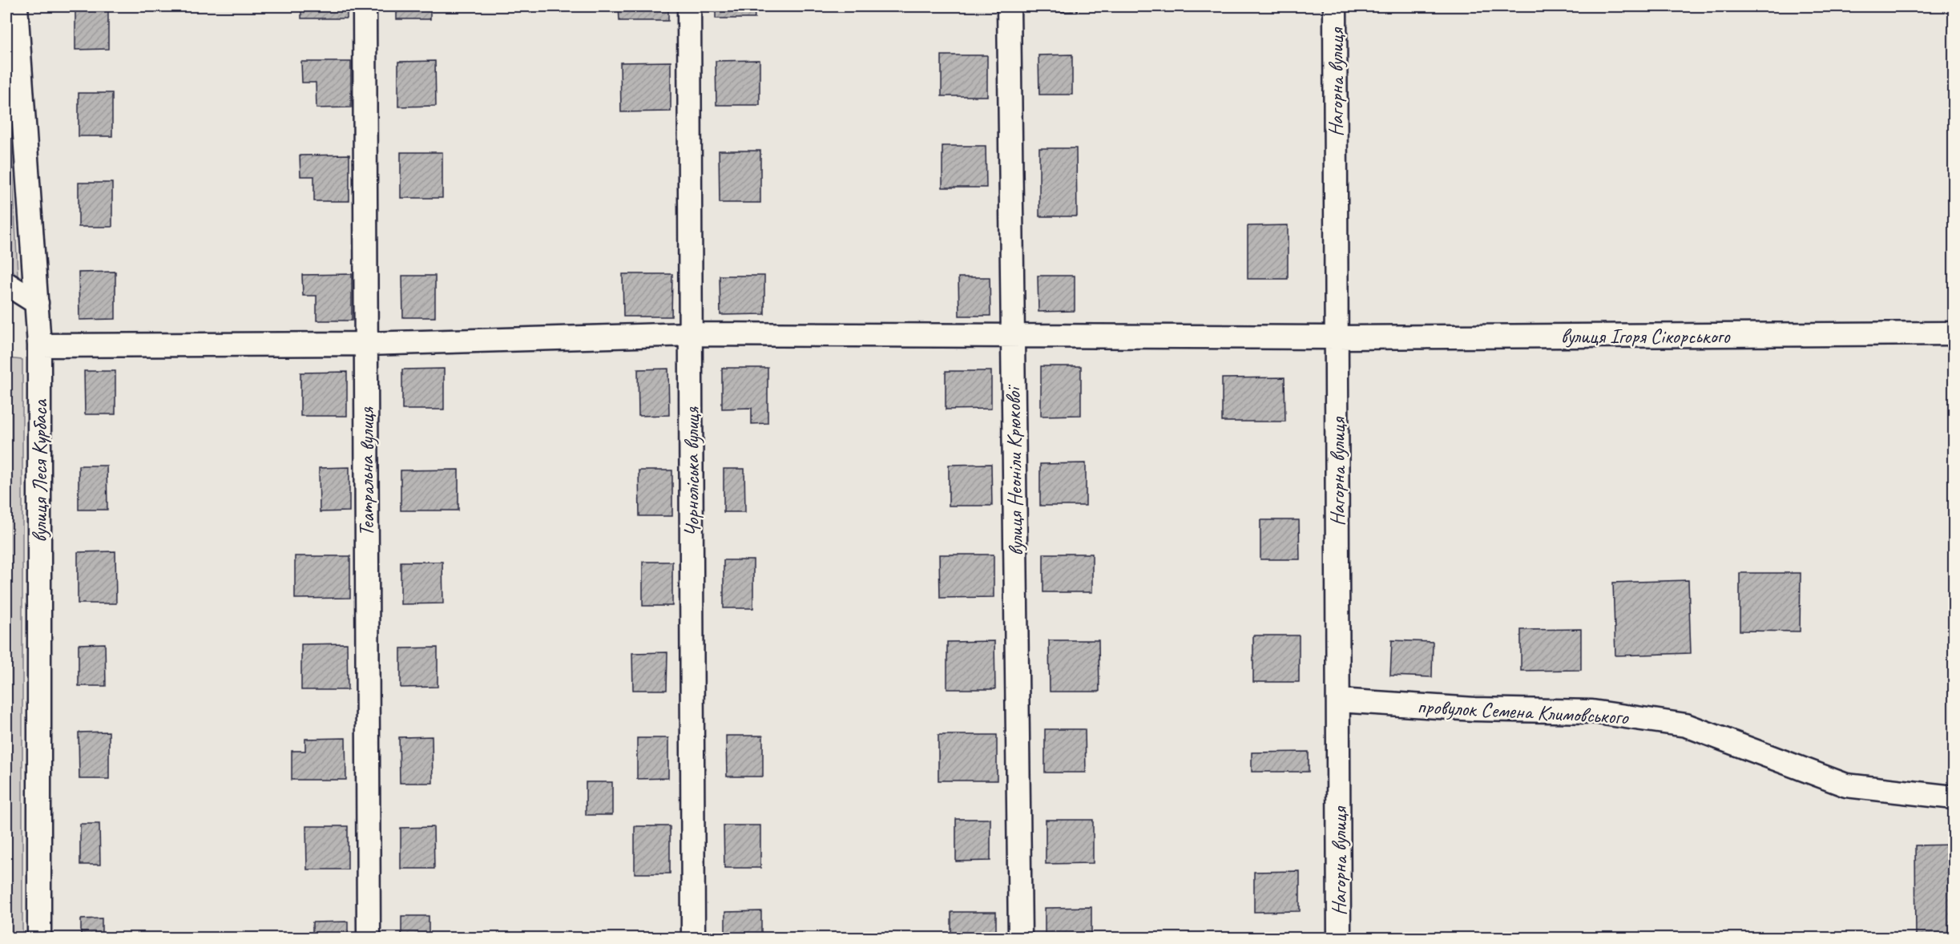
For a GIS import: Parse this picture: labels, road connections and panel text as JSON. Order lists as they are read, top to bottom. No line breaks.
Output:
{"streets":{"street":["Нагорна вулиця","вулиця Ігоря Сікорського","вулиця Леся Курбаса","Театральна вулиця","Чорноліська вулиця","вулиця Неоніли Крюкової","провулок Семена Климовського"]},"crossings":[["Нагорна вулиця","вулиця Ігоря Сікорського"],["Нагорна вулиця","провулок Семена Климовського"],["вулиця Ігоря Сікорського","вулиця Леся Курбаса"],["вулиця Ігоря Сікорського","Театральна вулиця"],["вулиця Ігоря Сікорського","Чорноліська вулиця"],["вулиця Ігоря Сікорського","вулиця Неоніли Крюкової"]]}
